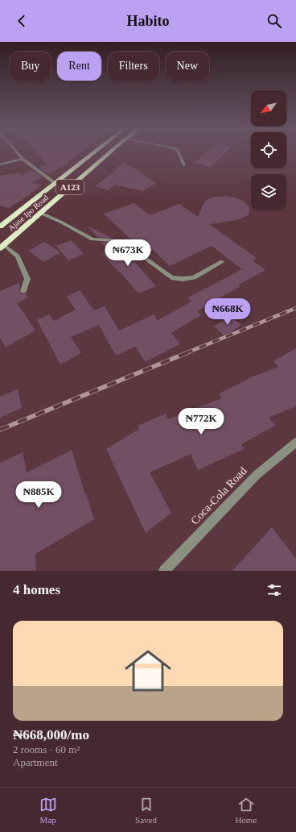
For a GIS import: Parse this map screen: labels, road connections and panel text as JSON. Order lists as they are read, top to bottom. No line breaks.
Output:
{"streets":{"highway":["A123","Ajase Ipo Road"],"street":["Coca-Cola Road"]},"north":"bottom left","page":{"header":"Habito","chip":["Buy","Rent","Filters","New"],"price":["₦673K","₦668K","₦772K","₦885K"],"heading":"4 homes","list":[{"name":"₦668,000/mo","note":"2 rooms · 60 m² · Apartment"}],"tabs":["Map","Saved","Home"]}}
